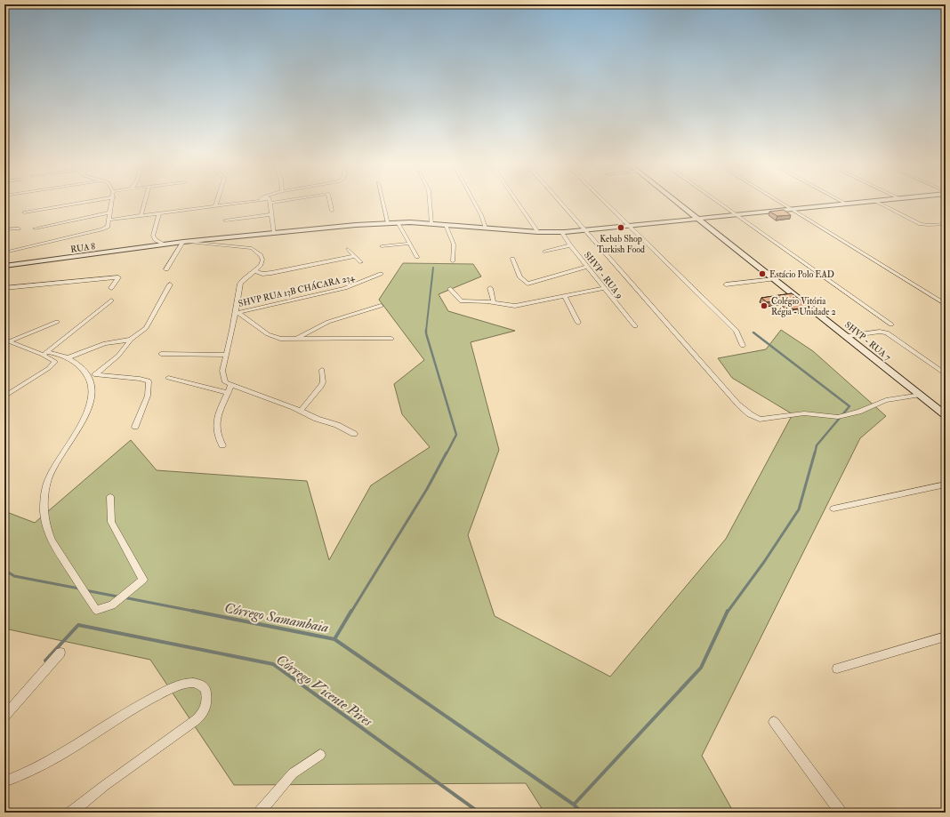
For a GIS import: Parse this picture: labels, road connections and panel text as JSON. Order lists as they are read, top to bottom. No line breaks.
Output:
{"streets":{"street":["RUA 8","SHVP - RUA 9","SHVP RUA 13B CHÁCARA 234","SHVP - RUA 7"]},"crossings":[["RUA 8","SHVP - RUA 9"],["RUA 8","SHVP - RUA 7"]],"water":["Córrego Samambaia","Córrego Vicente Pires"],"places":["Kebab Shop Turkish Food","Estácio Polo EAD","Colégio Vitória Régia - Unidade 2"]}
